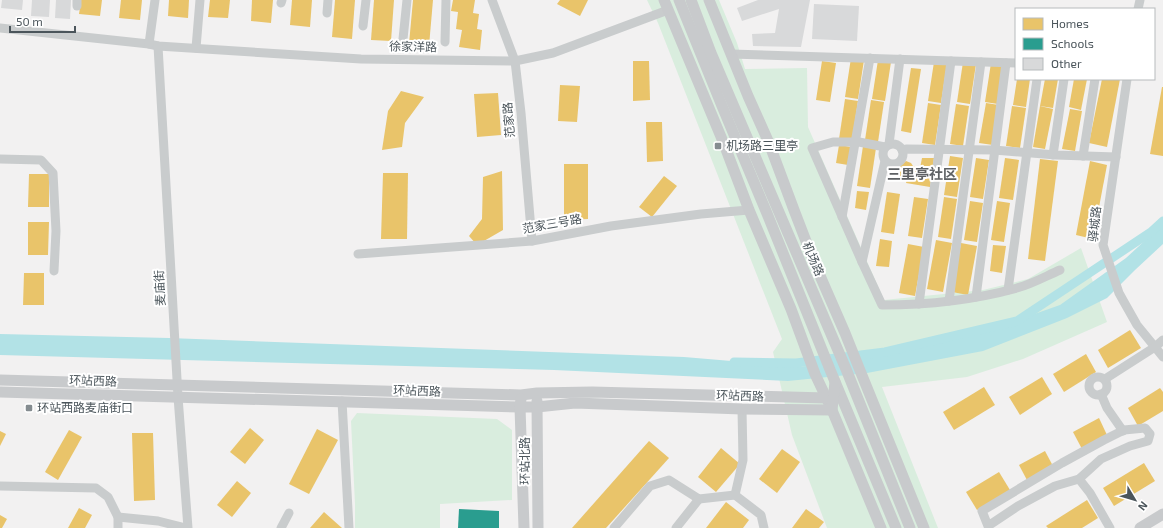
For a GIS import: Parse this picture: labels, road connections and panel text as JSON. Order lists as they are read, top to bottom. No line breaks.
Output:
{"streets":{"main road":["机场路","环站西路","环站北路"],"street":["徐家洋路","范家路","范家三号路","驿城路","麦庙街"]},"crossings":[["徐家洋路","范家路"],["徐家洋路","麦庙街"],["范家路","范家三号路"],["麦庙街","环站西路"],["环站西路","环站北路"]],"districts":["三里亭社区"],"places":{"transit":["机场路三里亭","环站西路麦庙街口"]},"legend":["Homes","Schools","Other"],"scale_bar":"50 m","north":"bottom right"}
